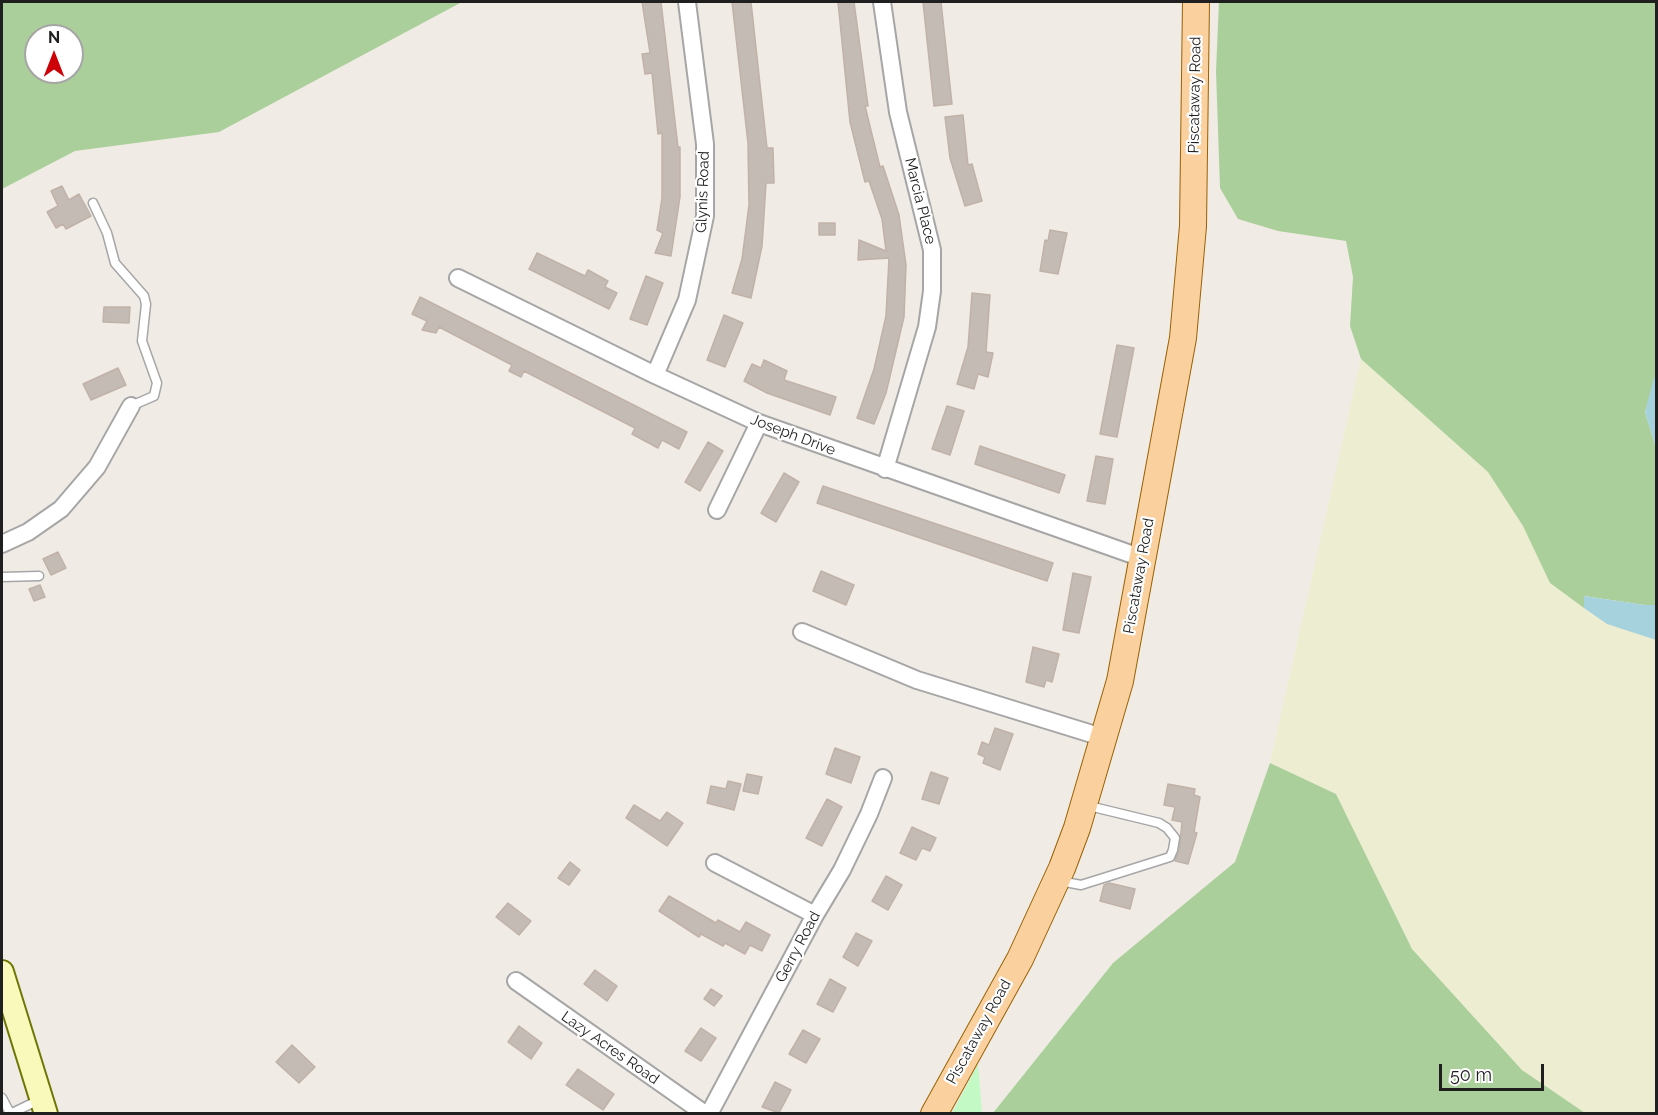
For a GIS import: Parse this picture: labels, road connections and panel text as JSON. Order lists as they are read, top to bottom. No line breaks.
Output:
{"streets":{"main road":["Piscataway Road"],"street":["Glynis Road","Marcia Place","Joseph Drive","Gerry Road","Lazy Acres Road"]},"crossings":[["Piscataway Road","Joseph Drive"],["Glynis Road","Joseph Drive"],["Marcia Place","Joseph Drive"],["Gerry Road","Lazy Acres Road"]],"scale_bar":"50 m","north":"top"}
